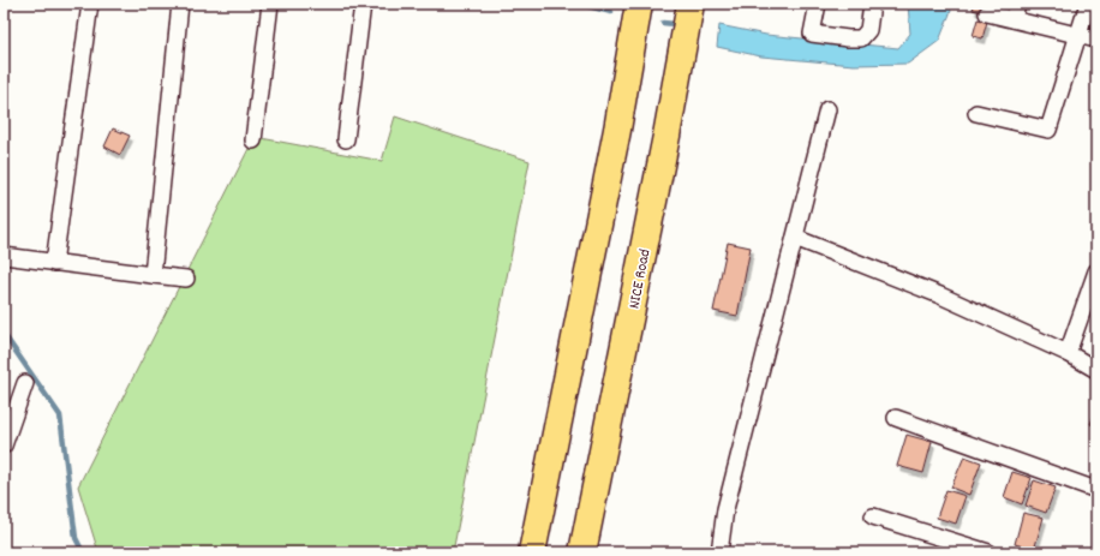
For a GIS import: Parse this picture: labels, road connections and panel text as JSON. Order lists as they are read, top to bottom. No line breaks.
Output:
{"streets":{"highway":["NICE Road"]}}
